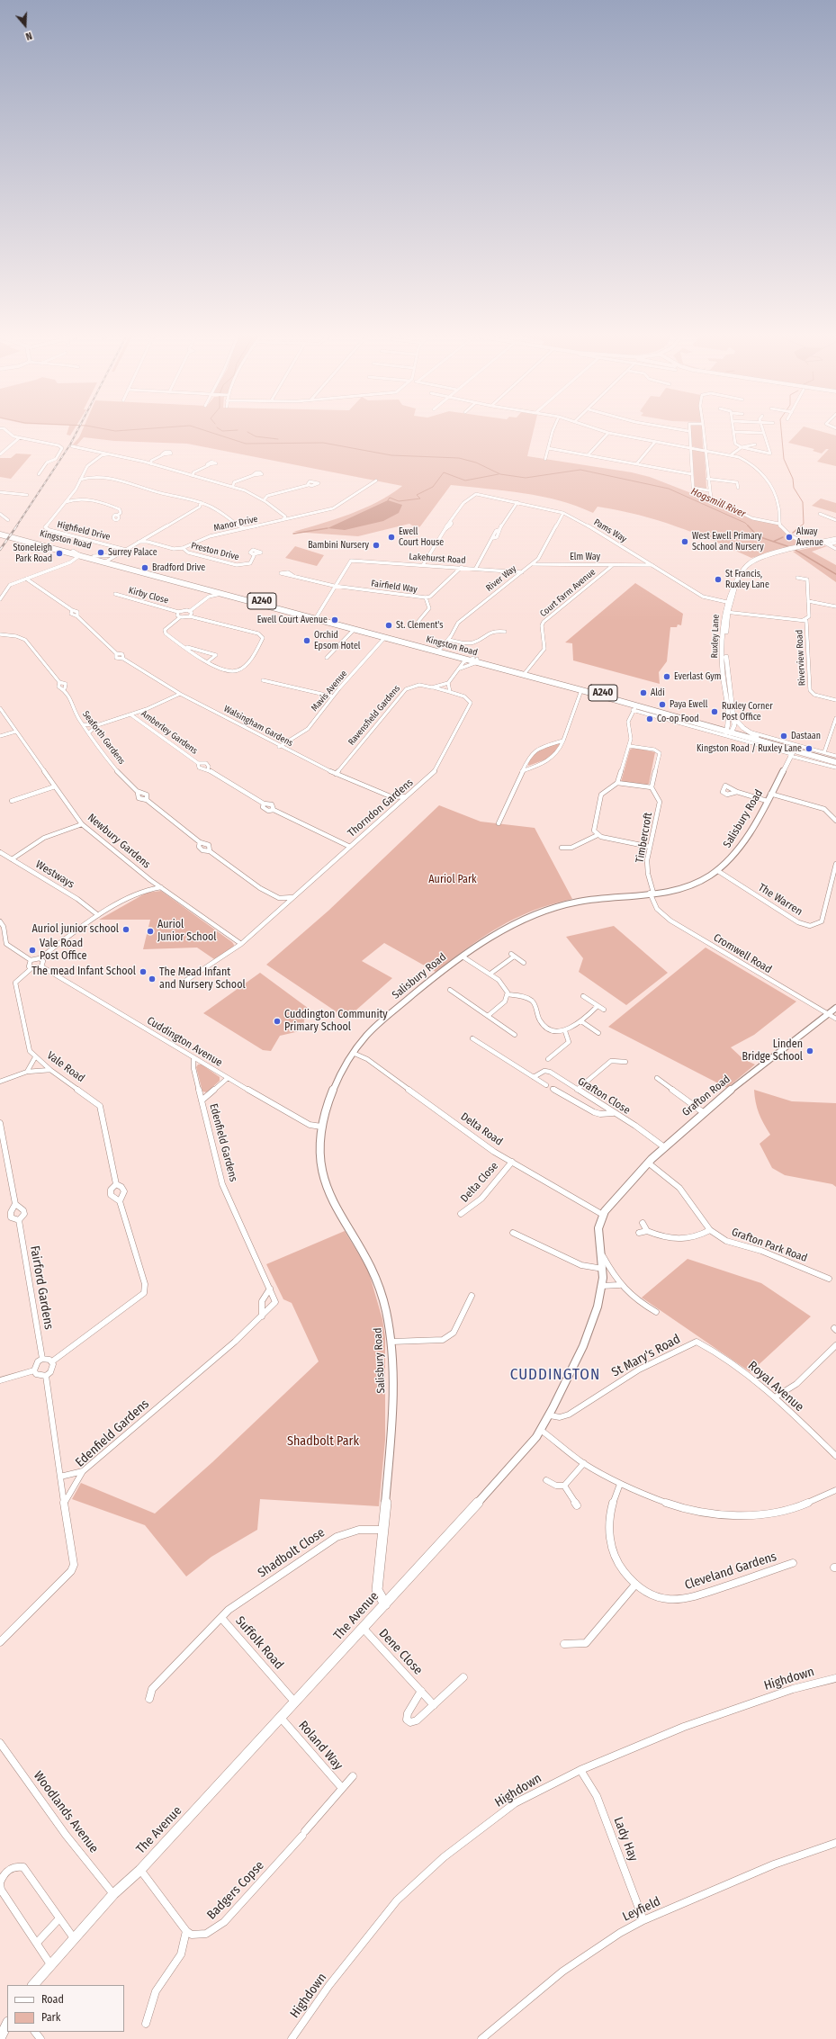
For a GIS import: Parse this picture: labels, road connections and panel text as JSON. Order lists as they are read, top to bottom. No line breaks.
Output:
{"streets":{"highway":["Kingston Road","A240"],"main road":["Ruxley Lane","Salisbury Road","Grafton Road","The Avenue"],"street":["Manor Drive","Highfield Drive","Pams Way","Preston Drive","Elm Way","Lakehurst Road","River Way","Fairfield Way","Court Farm Avenue","Kirby Close","Riverview Road","Mavis Avenue","Ravensfield Gardens","Walsingham Gardens","Amberley Gardens","Seaforth Gardens","Thorndon Gardens","Timbercroft","Newbury Gardens","Westways","The Warren","Cromwell Road","Cuddington Avenue","Vale Road","Grafton Close","Delta Road","Edenfield Gardens","Delta Close","Grafton Park Road","Fairford Gardens","St Mary's Road","Royal Avenue","Shadbolt Close","Cleveland Gardens","Suffolk Road","Dene Close","Highdown","Roland Way","Woodlands Avenue","Lady Hay","Badgers Copse","Leyfield"]},"crossings":[["Manor Drive","Preston Drive"],["Pams Way","Elm Way"],["Pams Way","Lakehurst Road"],["Pams Way","River Way"],["Pams Way","Ruxley Lane"],["Kingston Road","River Way"],["Kingston Road","Court Farm Avenue"],["Kingston Road","Ruxley Lane"],["Kingston Road","Mavis Avenue"],["Kingston Road","Salisbury Road"],["Elm Way","River Way"],["Elm Way","Court Farm Avenue"],["Lakehurst Road","River Way"],["Lakehurst Road","Fairfield Way"],["Ruxley Lane","Riverview Road"],["Mavis Avenue","Walsingham Gardens"],["Ravensfield Gardens","Walsingham Gardens"],["Ravensfield Gardens","Thorndon Gardens"],["Walsingham Gardens","Thorndon Gardens"],["Amberley Gardens","Thorndon Gardens"],["Thorndon Gardens","Newbury Gardens"],["Salisbury Road","Timbercroft"],["Salisbury Road","The Warren"],["Salisbury Road","Cromwell Road"],["Salisbury Road","Cuddington Avenue"],["Salisbury Road","Delta Road"],["Salisbury Road","Shadbolt Close"],["Salisbury Road","The Avenue"],["Timbercroft","Cromwell Road"],["Cromwell Road","Grafton Road"],["Cuddington Avenue","Edenfield Gardens"],["Vale Road","Fairford Gardens"],["Grafton Close","Grafton Road"],["Grafton Road","Delta Road"],["Grafton Road","Grafton Park Road"],["Grafton Road","The Avenue"],["Delta Road","Delta Close"],["Delta Road","The Avenue"],["St Mary's Road","Royal Avenue"],["St Mary's Road","The Avenue"],["Shadbolt Close","Suffolk Road"],["The Avenue","Suffolk Road"],["The Avenue","Dene Close"],["The Avenue","Roland Way"],["The Avenue","Woodlands Avenue"],["Highdown","Lady Hay"],["Roland Way","Badgers Copse"],["Lady Hay","Leyfield"]],"districts":["CUDDINGTON"],"water":["Hogsmill River"],"parks":["Auriol Park","Shadbolt Park"],"places":["Ewell Court House","Alway Avenue","West Ewell Primary School and Nursery","Bambini Nursery","Surrey Palace","Stoneleigh Park Road","Bradford Drive","St Francis, Ruxley Lane","Ewell Court Avenue","St. Clement's","Orchid Epsom Hotel","Everlast Gym","Aldi","Paya Ewell","Ruxley Corner Post Office","Co-op Food","Dastaan","Kingston Road / Ruxley Lane","Auriol junior school","Auriol Junior School","Vale Road Post Office","The mead Infant School","The Mead Infant and Nursery School","Cuddington Community Primary School","Linden Bridge School"],"legend":["Road","Park"],"north":"bottom"}
